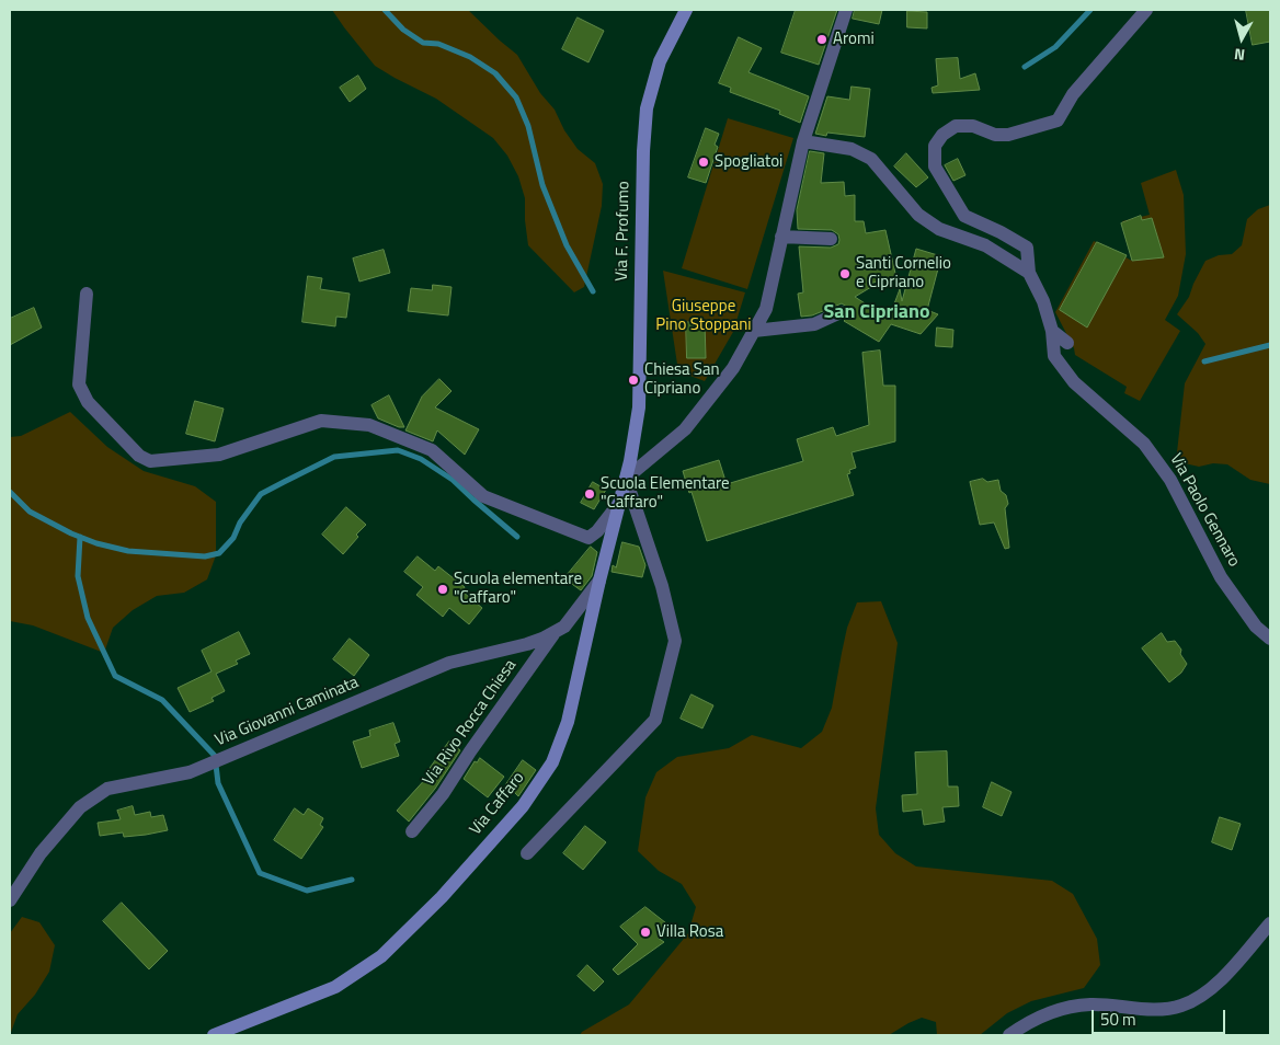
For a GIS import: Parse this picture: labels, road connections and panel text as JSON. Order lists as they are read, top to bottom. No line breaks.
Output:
{"streets":{"street":["Via F. Profumo","Via Paolo Gennaro","Via Giovanni Caminata","Via Rivo Rocca Chiesa","Via Caffaro"]},"crossings":[["Via F. Profumo","Via Caffaro"],["Via Giovanni Caminata","Via Rivo Rocca Chiesa"],["Via Giovanni Caminata","Via Caffaro"]],"districts":["San Cipriano"],"parks":["Giuseppe Pino Stoppani"],"places":["Aromi","Spogliatoi","Santi Cornelio e Cipriano","Chiesa San Cipriano","Scuola Elementare \"Caffaro\"","Scuola elementare \"Caffaro\"","Villa Rosa"],"scale_bar":"50 m","north":"bottom"}
